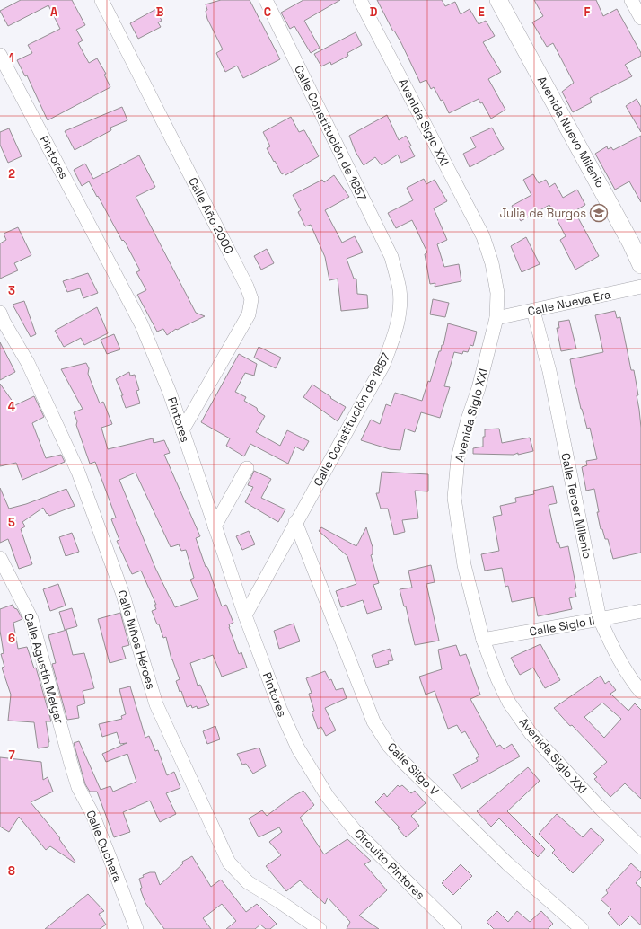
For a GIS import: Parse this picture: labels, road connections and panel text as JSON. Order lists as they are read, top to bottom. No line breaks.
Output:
{"streets":{"street":["Avenida Siglo XXI","Avenida Nuevo Milenio","Calle Constitución de 1857","Pintores","Calle Año 2000","Calle Nueva Era","Calle Tercer Milenio","Calle Siglo II","Calle Niños Héroes","Calle Agustín Melgar","Calle Silgo V","Calle Cuchara","Circuito Pintores"]},"crossings":[["Avenida Siglo XXI","Calle Nueva Era"],["Avenida Siglo XXI","Calle Siglo II"],["Calle Constitución de 1857","Pintores"],["Calle Constitución de 1857","Calle Silgo V"],["Pintores","Calle Año 2000"],["Pintores","Circuito Pintores"],["Calle Nueva Era","Calle Tercer Milenio"],["Calle Tercer Milenio","Calle Siglo II"],["Calle Agustín Melgar","Calle Cuchara"]],"places":{"school or university":["Julia de Burgos"]},"grid":{"columns":["A","B","C","D","E","F"],"rows":["1","2","3","4","5","6","7","8"]}}
